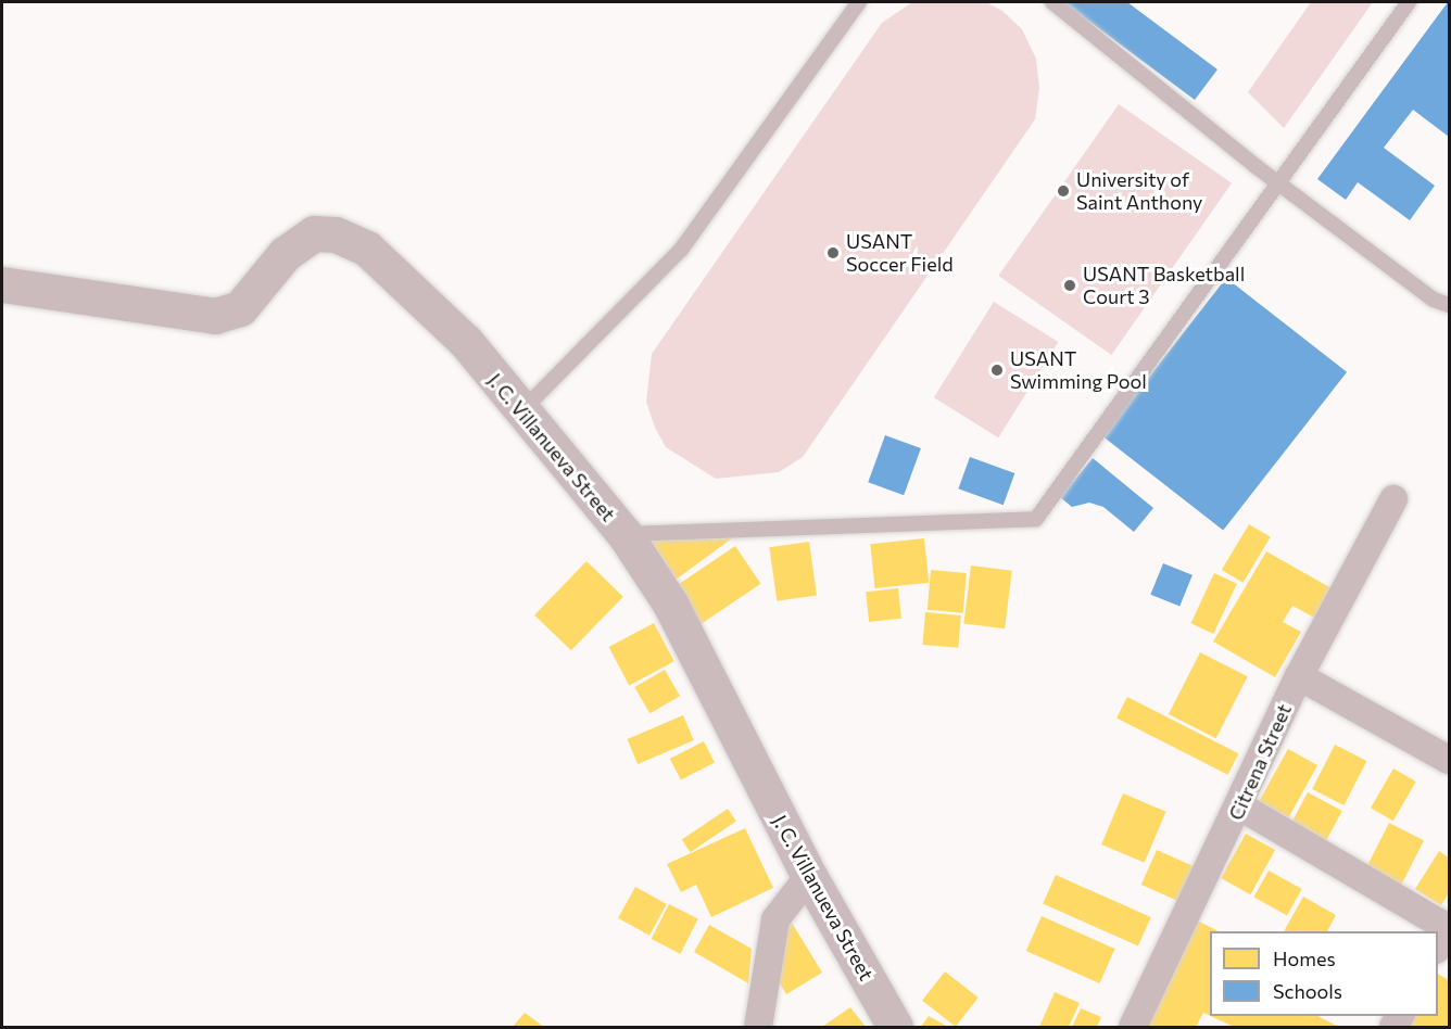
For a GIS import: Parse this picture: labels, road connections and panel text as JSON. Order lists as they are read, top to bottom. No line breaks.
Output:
{"streets":{"street":["J. C. Villanueva Street","Citrena Street"]},"places":["University of Saint Anthony","USANT Soccer Field","USANT Basketball Court 3","USANT Swimming Pool"],"legend":["Homes","Schools"]}
